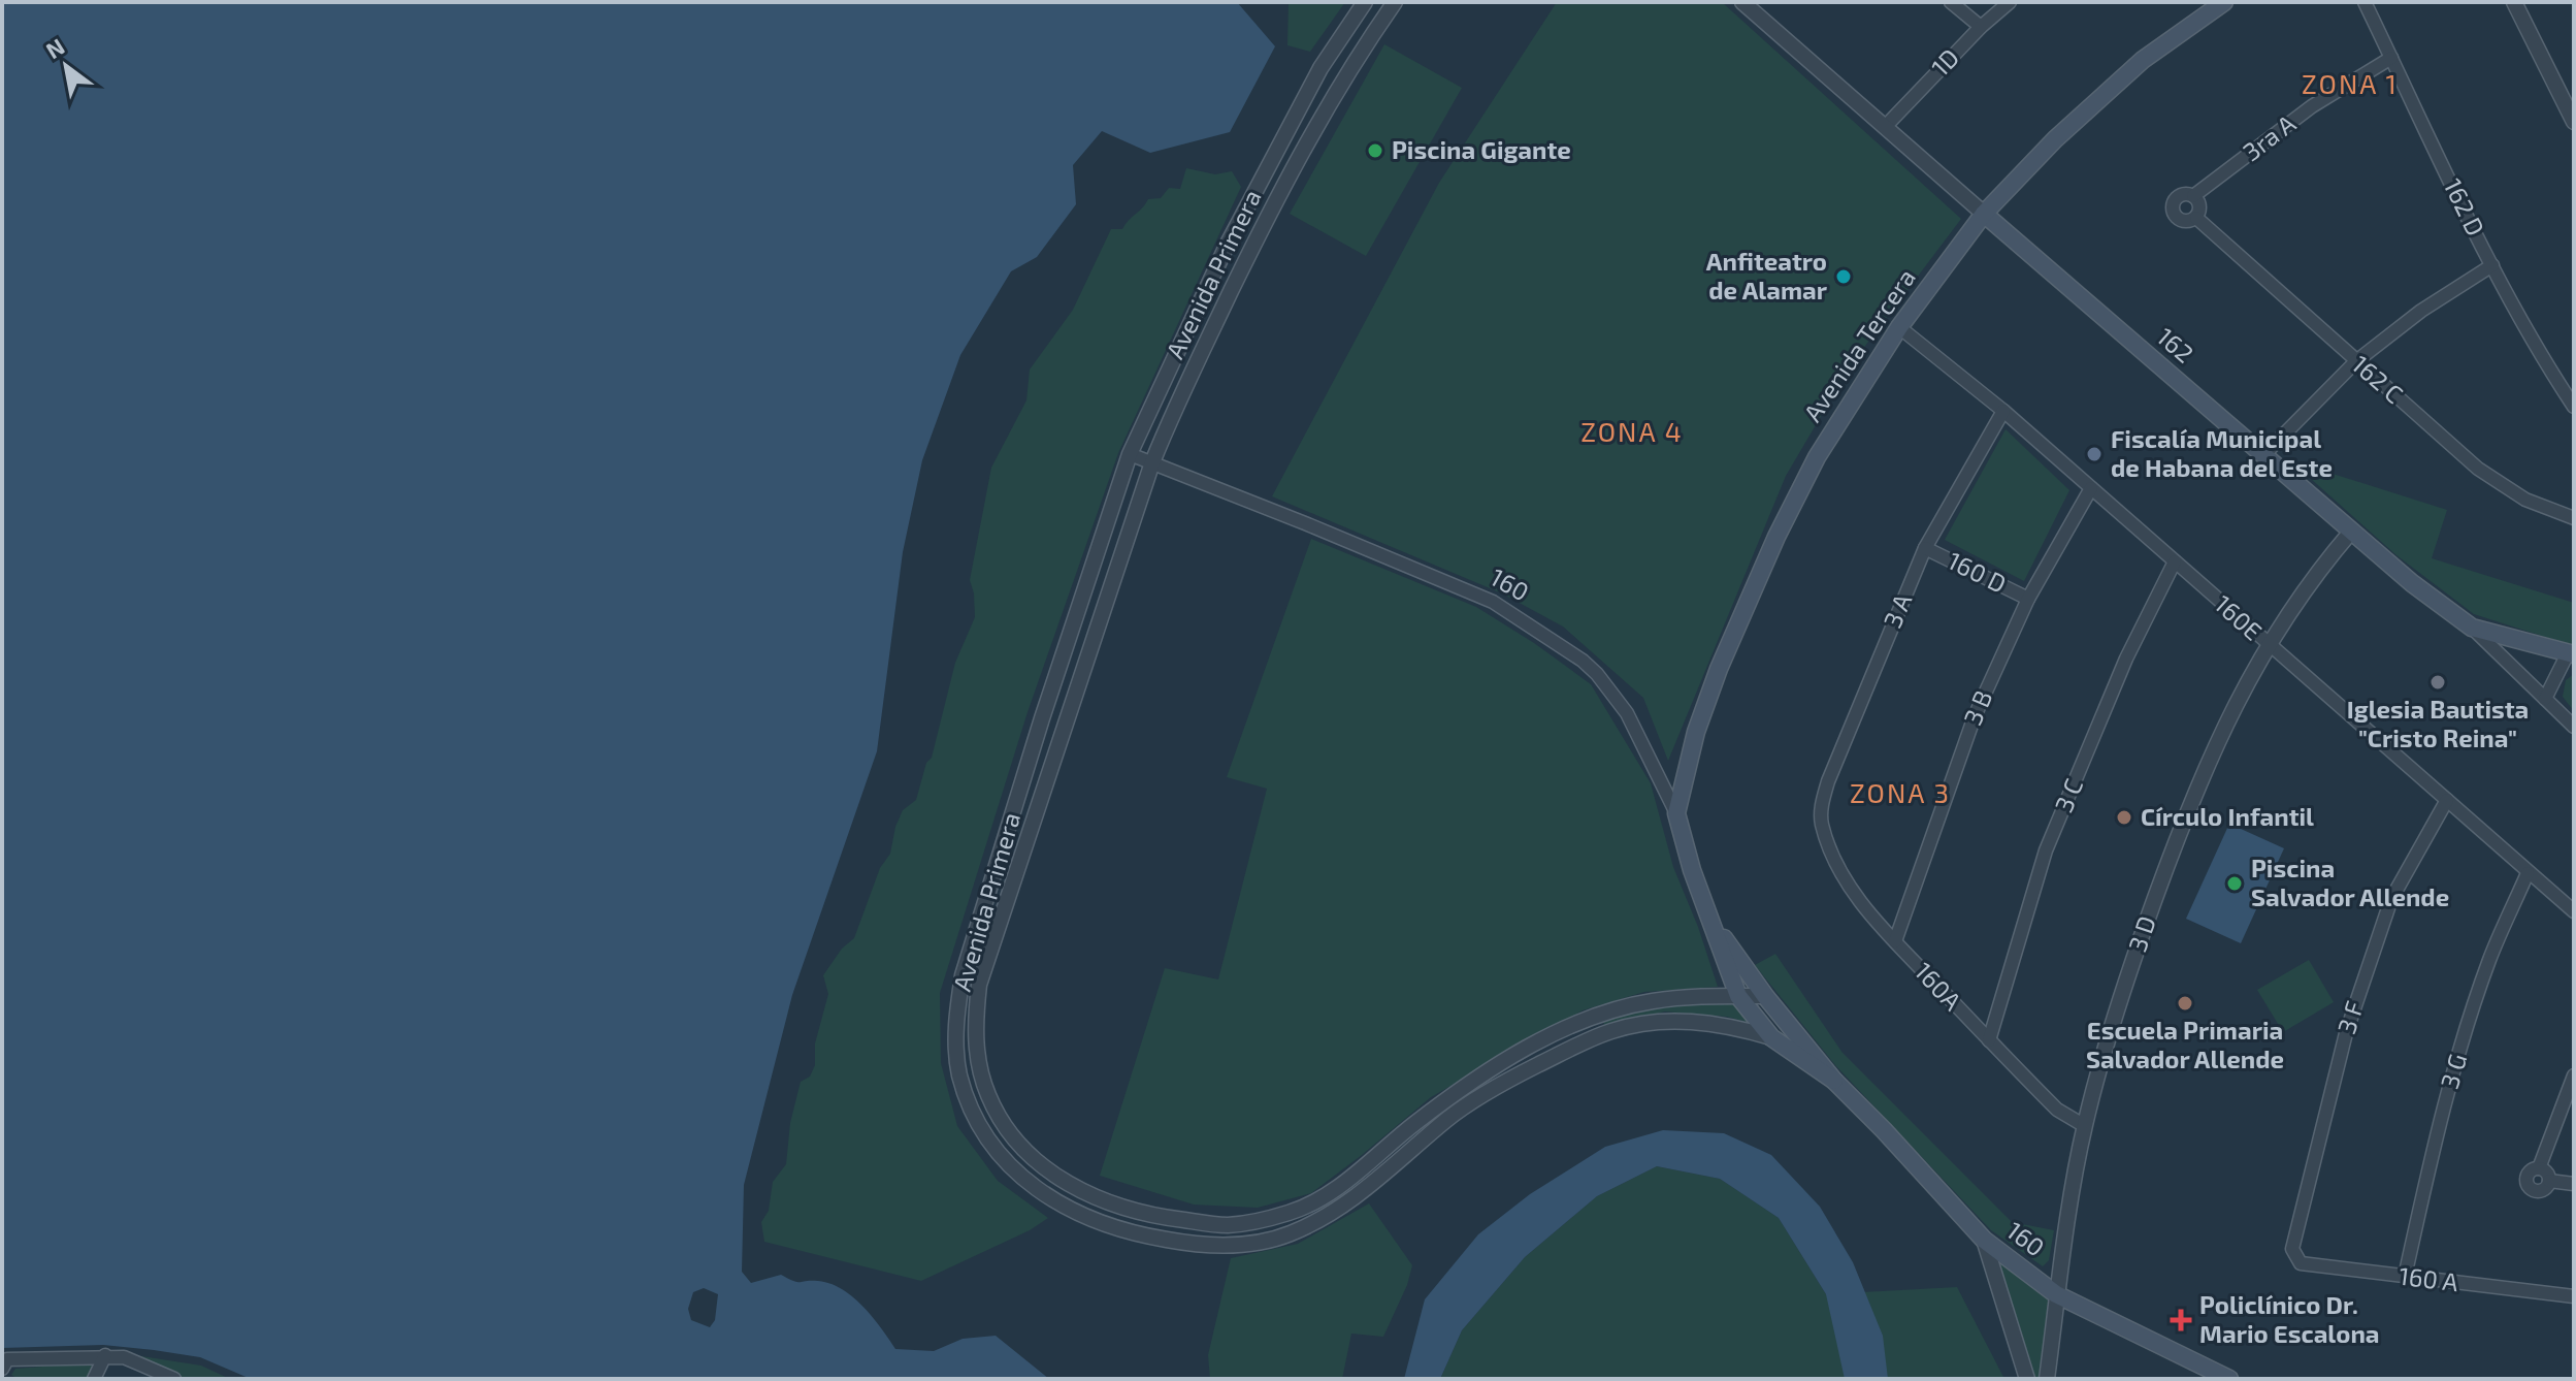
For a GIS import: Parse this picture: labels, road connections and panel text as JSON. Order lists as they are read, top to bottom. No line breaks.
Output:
{"streets":{"main road":["Avenida Tercera","162","160"],"street":["1D","3ra A","162 D","Avenida Primera","162 C","160 D","3 A","160E","3 B","3 C","3 D","160A","3 F","3 G","160 A"]},"crossings":[["1D","162"],["3ra A","162 D"],["3ra A","162 C"],["Avenida Primera","160"],["Avenida Tercera","162"],["Avenida Tercera","160"],["Avenida Tercera","160E"],["162","3 D"],["160 D","3 A"],["160 D","3 B"],["160","3 D"],["3 A","160E"],["3 A","160A"],["160E","3 B"],["160E","3 C"],["160E","3 D"],["160E","3 F"],["160E","3 G"],["3 B","160A"],["3 C","160A"],["3 D","160A"],["3 F","160 A"],["3 G","160 A"]],"districts":["ZONA 1","ZONA 4","ZONA 3"],"places":{"other":["Piscina Gigante","Anfiteatro de Alamar","Fiscalía Municipal de Habana del Este","Iglesia Bautista \"Cristo Reina\"","Círculo Infantil","Piscina Salvador Allende","Escuela Primaria Salvador Allende"],"health":["Policlínico Dr. Mario Escalona"]},"north":"top left"}
